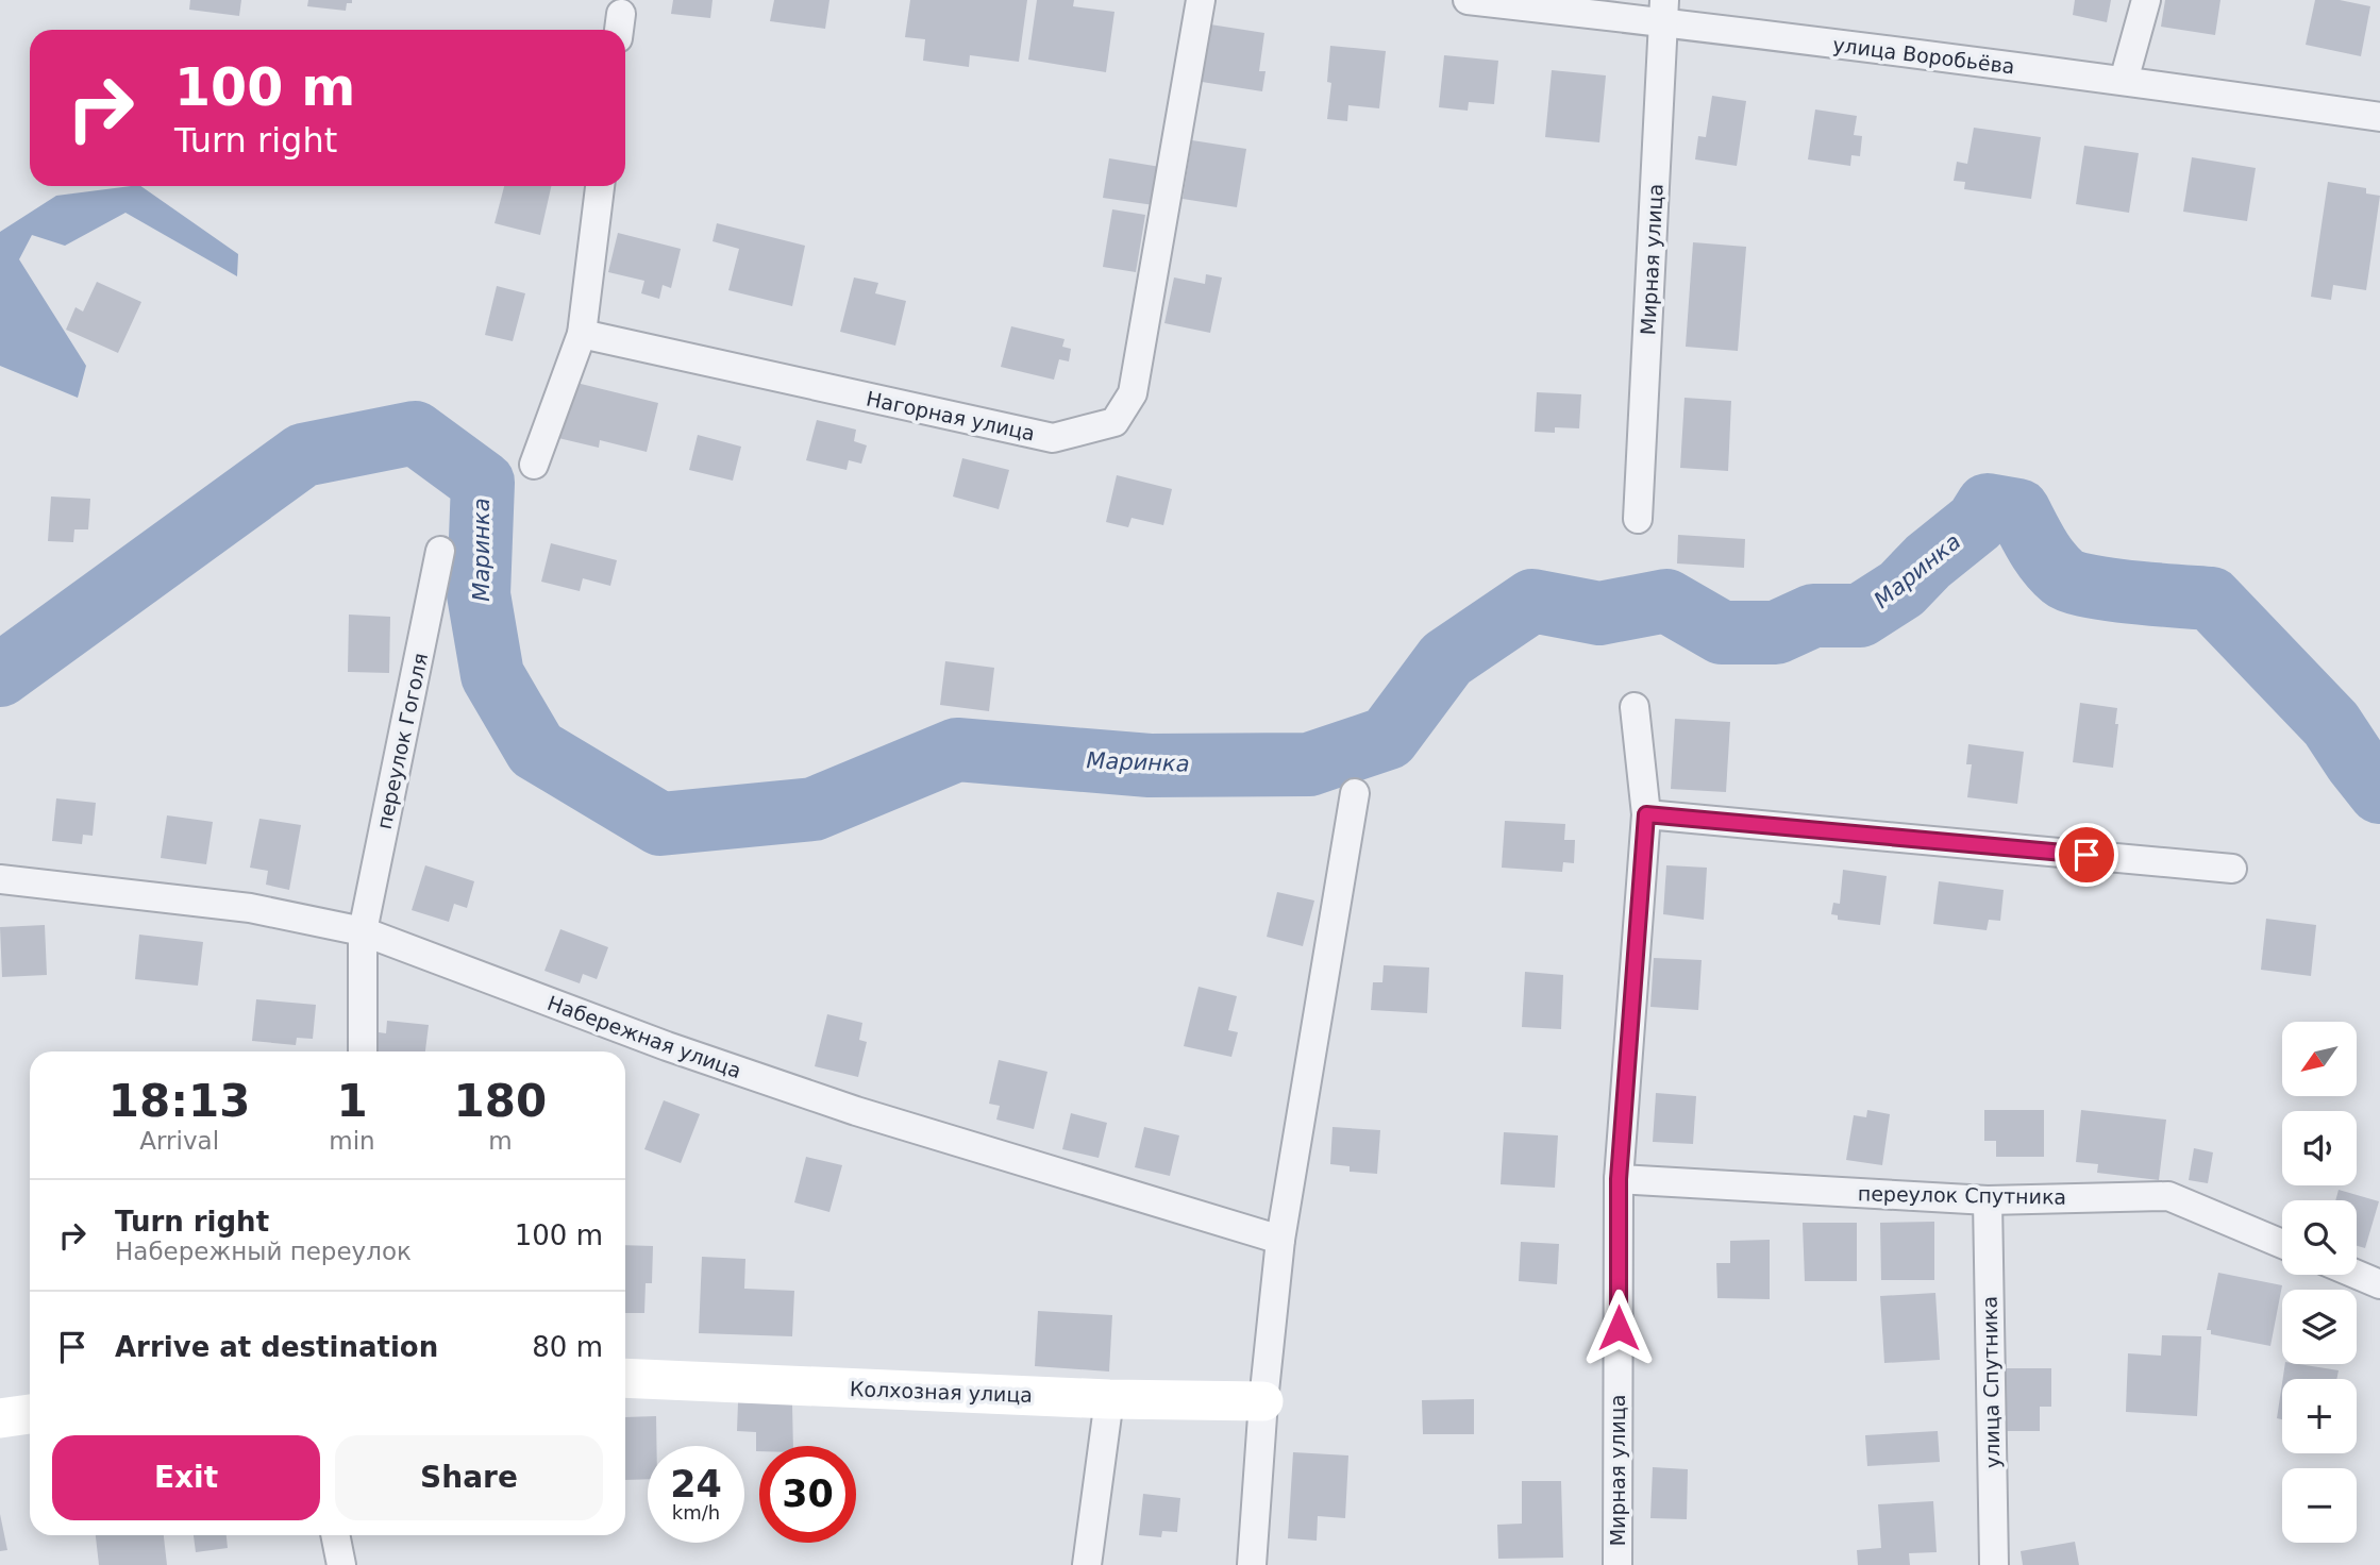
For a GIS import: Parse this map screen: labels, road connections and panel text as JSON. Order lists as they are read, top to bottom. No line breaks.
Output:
{"streets":{"street":["улица Воробьёва","Мирная улица","Нагорная улица","переулок Гоголя","Набережная улица","переулок Спутника","улица Спутника","Колхозная улица"]},"crossings":[["улица Воробьёва","Мирная улица"],["Мирная улица","переулок Спутника"],["переулок Гоголя","Набережная улица"],["переулок Спутника","улица Спутника"]],"water":["Маринка"],"north":"bottom left","page":{"turn":["100 m","Turn right"],"map_buttons":["+","−"],"eta":["18:13","Arrival","1","min","180","m"],"list":[{"name":"Turn right","note":"Набережный переулок","value":"100 m"},{"name":"Arrive at destination","value":"80 m"}],"buttons":["Exit","Share"],"speed":"24 km/h","limit":"30"}}
